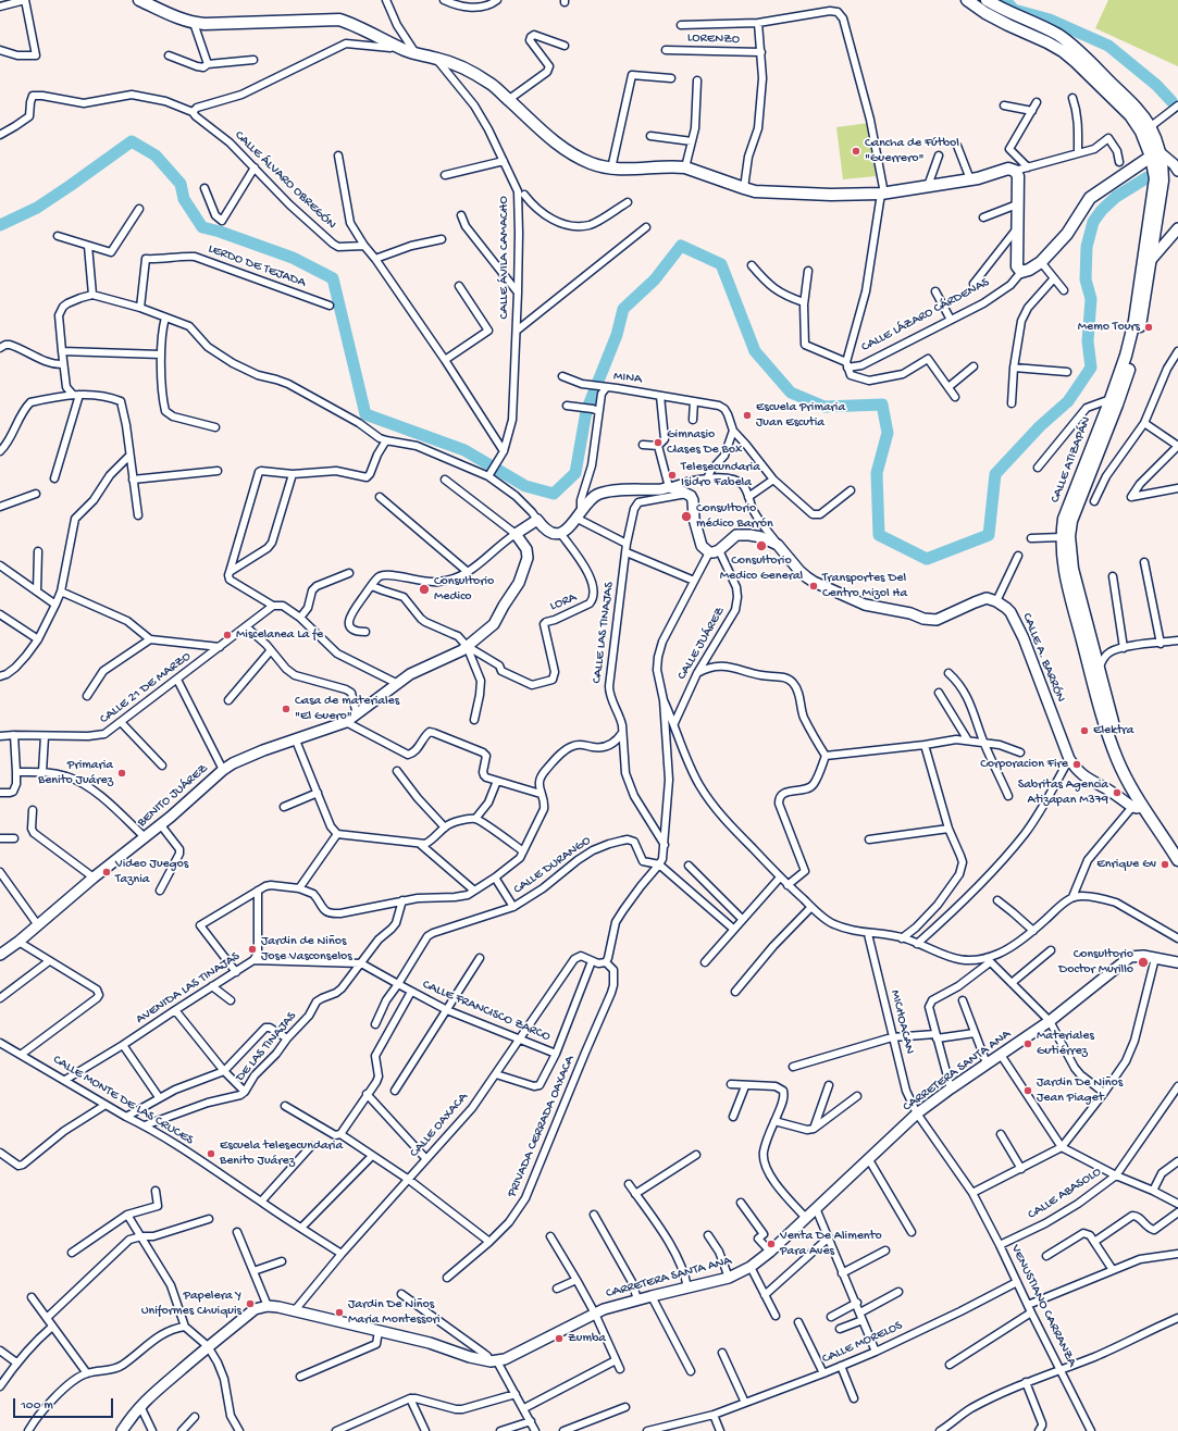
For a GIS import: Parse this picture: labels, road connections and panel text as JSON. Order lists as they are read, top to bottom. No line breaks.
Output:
{"streets":{"main road":["CALLE LÁZARO CÁRDENAS","CALLE ATIZAPÁN"],"street":["LORENZO","CALLE ÁLVARO OBREGÓN","CALLE ÁVILA CAMACHO","LERDO DE TEJADA","MINA","LORA","CALLE LAS TINAJAS","CALLE JUÁREZ","CALLE A. BARRÓN","CALLE 21 DE MARZO","BENITO JUÁREZ","CALLE DURANGO","AVENIDA LAS TINAJAS","CALLE FRANCISCO ZARCO","MICHOACAN","DE LAS TINAJAS","CARRETERA SANTA ANA","CALLE MONTE DE LAS CRUCES","CALLE OAXACA","PRIVADA CERRADA OAXACA","CALLE ABASOLO","VENUSTIANO CARRANZA","CALLE MORELOS"]},"crossings":[["LORA","BENITO JUÁREZ"],["CALLE DURANGO","CALLE FRANCISCO ZARCO"],["AVENIDA LAS TINAJAS","CALLE FRANCISCO ZARCO"],["AVENIDA LAS TINAJAS","DE LAS TINAJAS"],["AVENIDA LAS TINAJAS","CALLE MONTE DE LAS CRUCES"],["CALLE FRANCISCO ZARCO","DE LAS TINAJAS"],["CALLE FRANCISCO ZARCO","CALLE OAXACA"],["MICHOACAN","CARRETERA SANTA ANA"],["MICHOACAN","VENUSTIANO CARRANZA"],["DE LAS TINAJAS","CALLE MONTE DE LAS CRUCES"],["CALLE MONTE DE LAS CRUCES","CALLE OAXACA"],["CALLE OAXACA","PRIVADA CERRADA OAXACA"],["CALLE ABASOLO","VENUSTIANO CARRANZA"],["VENUSTIANO CARRANZA","CALLE MORELOS"]],"places":["Cancha de Fútbol \"Guerrero\"","Memo Tours","Escuela Primaria Juan Escutia","Gimnasio Clases De Box","Telesecundaria Isidro Fabela","Consultorio médico Barrón","Consultorio Medico General","Transportes Del Centro Mizol Ha","Consultorio Medico","Miscelanea La fe","Casa de materiales \"El Guero\"","Elektra","Corporacion Fire","Primaria Benito Juárez","Sabritas Agencia Atizapan M379","Enrique Gv","Video Juegos Taznia","Jardin de Niños Jose Vasconselos","Consultorio Doctor Murillo","Materiales Gutiérrez","Jardin De Niños Jean Piaget","Escuela telesecundaria Benito Juárez","Venta De Alimento Para Aves","Papelera Y Uniformes Chuiquis","Jardin De Niños Maria Montessori","Zumba"],"scale_bar":"100 m"}
